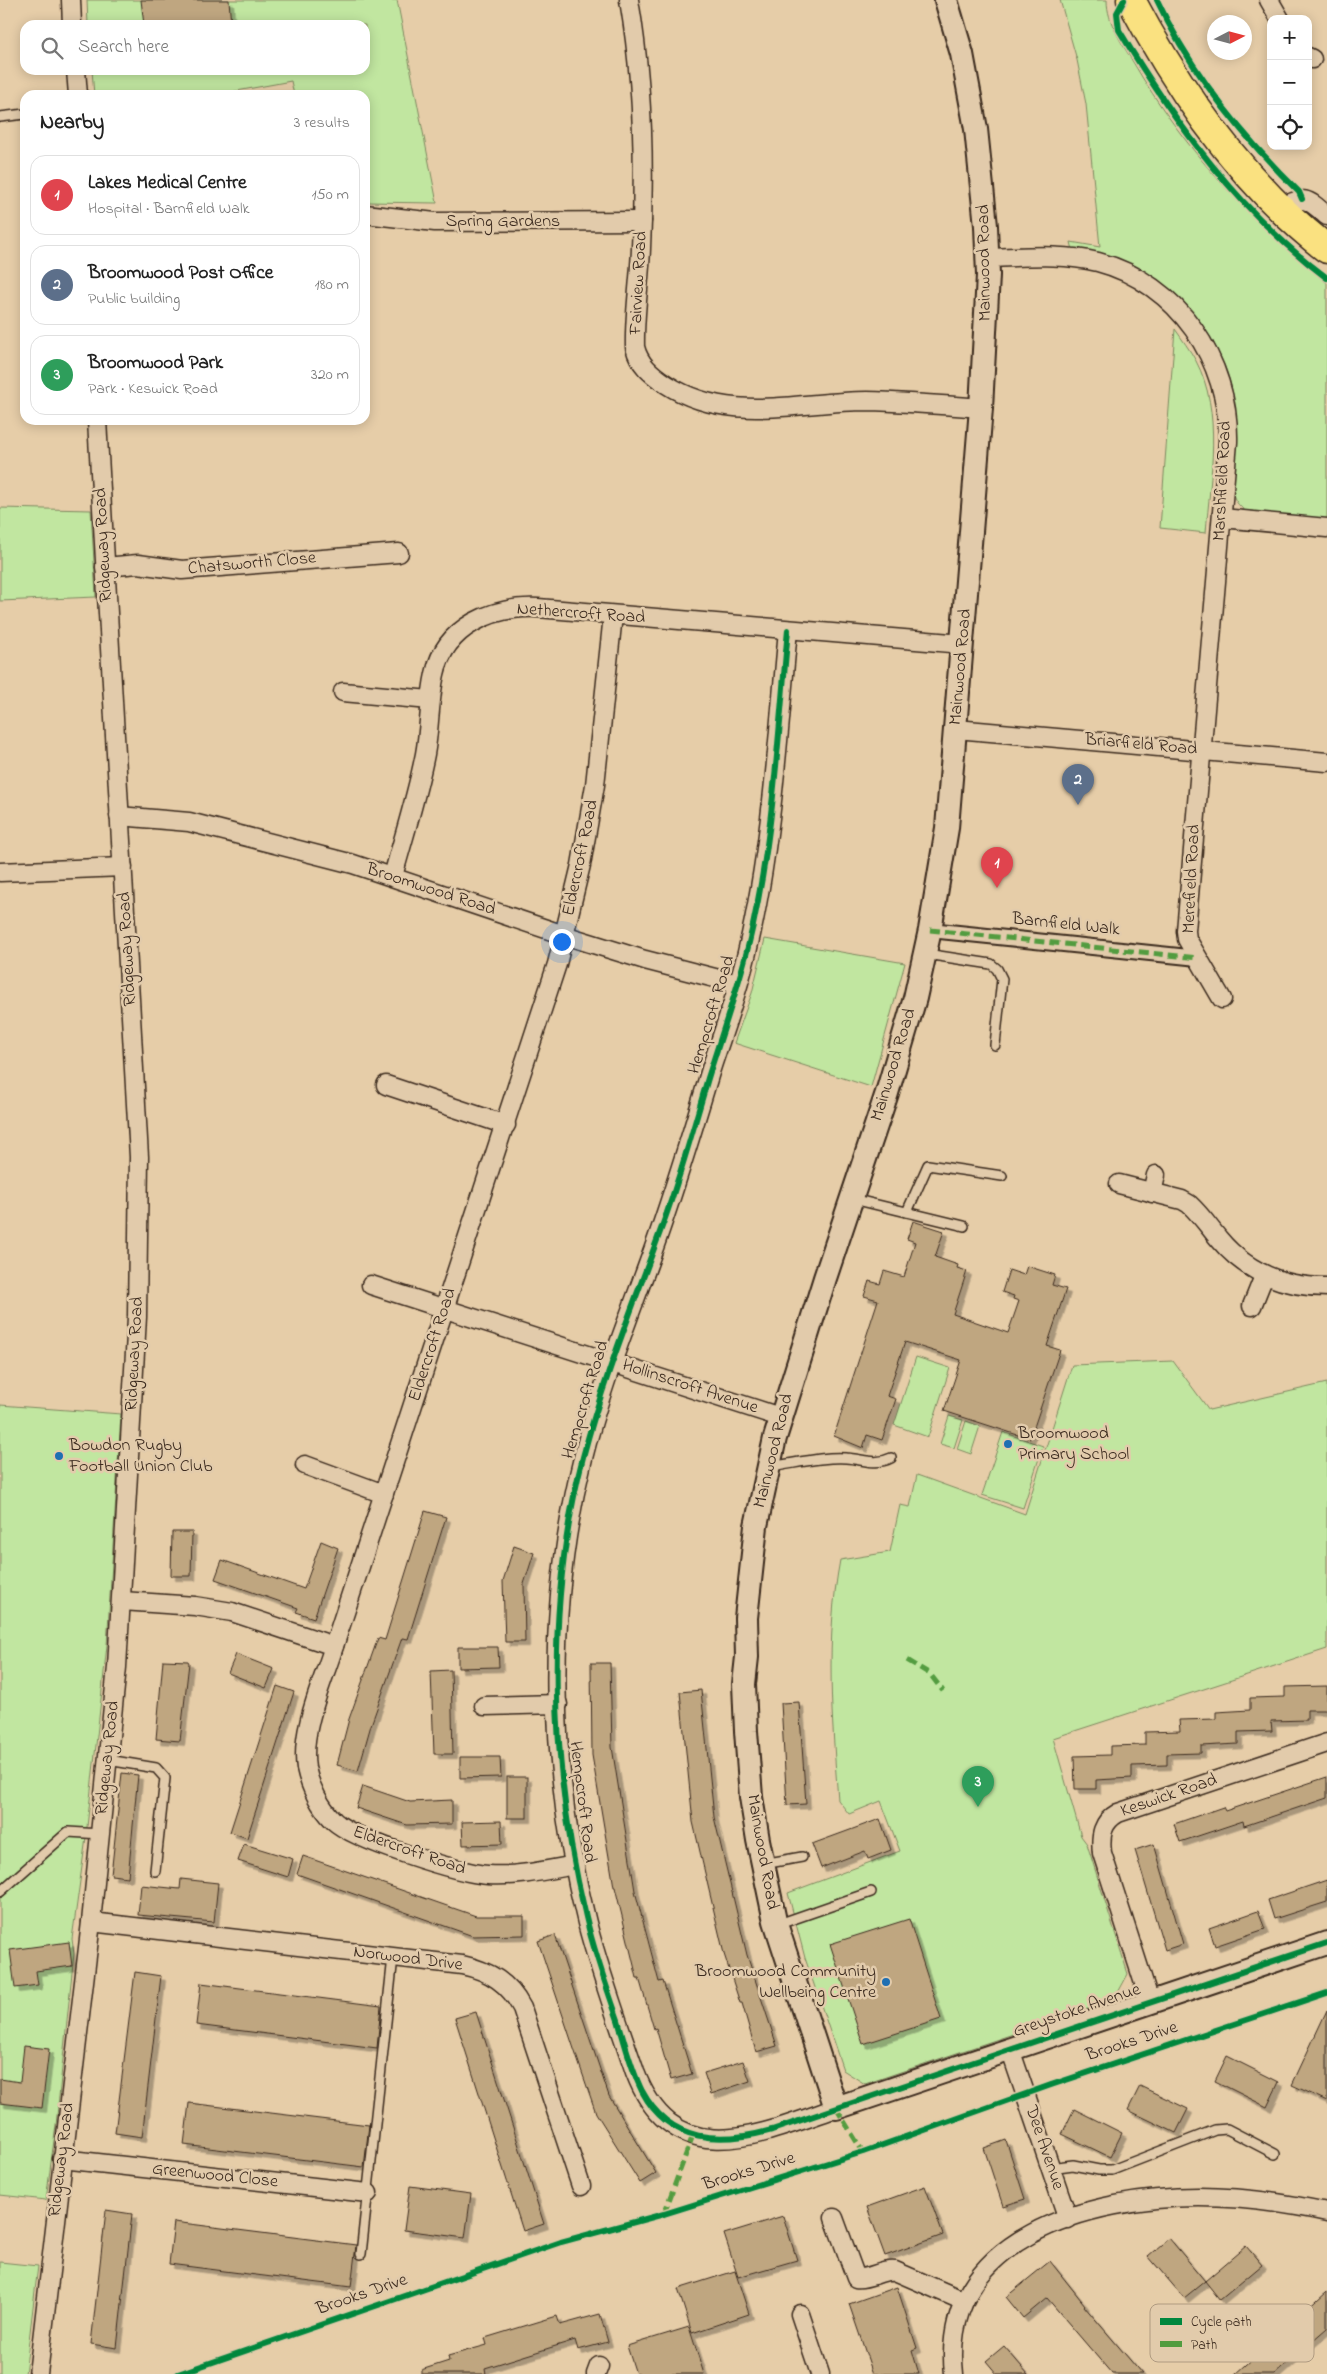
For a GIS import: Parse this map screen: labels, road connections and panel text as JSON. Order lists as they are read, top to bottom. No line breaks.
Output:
{"streets":{"street":["Spring Gardens","Mainwood Road","Fairview Road","Marshfield Road","Ridgeway Road","Chatsworth Close","Nethercroft Road","Briarfield Road","Eldercroft Road","Merefield Road","Broomwood Road","Barnfield Walk","Hempcroft Road","Hollinscroft Avenue","Keswick Road","Norwood Drive","Greystoke Avenue","Dee Avenue","Greenwood Close"],"cycle path":["Brooks Drive"]},"crossings":[["Spring Gardens","Fairview Road"],["Mainwood Road","Fairview Road"],["Mainwood Road","Marshfield Road"],["Mainwood Road","Nethercroft Road"],["Mainwood Road","Briarfield Road"],["Mainwood Road","Barnfield Walk"],["Mainwood Road","Hempcroft Road"],["Mainwood Road","Hollinscroft Avenue"],["Mainwood Road","Greystoke Avenue"],["Marshfield Road","Briarfield Road"],["Marshfield Road","Merefield Road"],["Ridgeway Road","Chatsworth Close"],["Ridgeway Road","Broomwood Road"],["Ridgeway Road","Norwood Drive"],["Ridgeway Road","Greenwood Close"],["Nethercroft Road","Eldercroft Road"],["Nethercroft Road","Broomwood Road"],["Nethercroft Road","Hempcroft Road"],["Briarfield Road","Merefield Road"],["Eldercroft Road","Broomwood Road"],["Eldercroft Road","Hempcroft Road"],["Eldercroft Road","Hollinscroft Avenue"],["Merefield Road","Barnfield Walk"],["Broomwood Road","Hempcroft Road"],["Hempcroft Road","Hollinscroft Avenue"],["Hempcroft Road","Greystoke Avenue"],["Keswick Road","Greystoke Avenue"],["Greystoke Avenue","Dee Avenue"]],"places":["Broomwood Primary School","Bowdon Rugby Football Union Club","Broomwood Community Wellbeing Centre"],"legend":["Cycle path","Path"],"north":"right","page":{"map_buttons":["+","−"],"search":"Search here","heading":["Nearby","3 results"],"list":[{"mark":"1","name":"Lakes Medical Centre","note":"Hospital · Barnfield Walk","value":"150 m"},{"mark":"2","name":"Broomwood Post Office","note":"Public building","value":"180 m"},{"mark":"3","name":"Broomwood Park","note":"Park · Keswick Road","value":"320 m"}],"pins":["2","1","3"]}}
